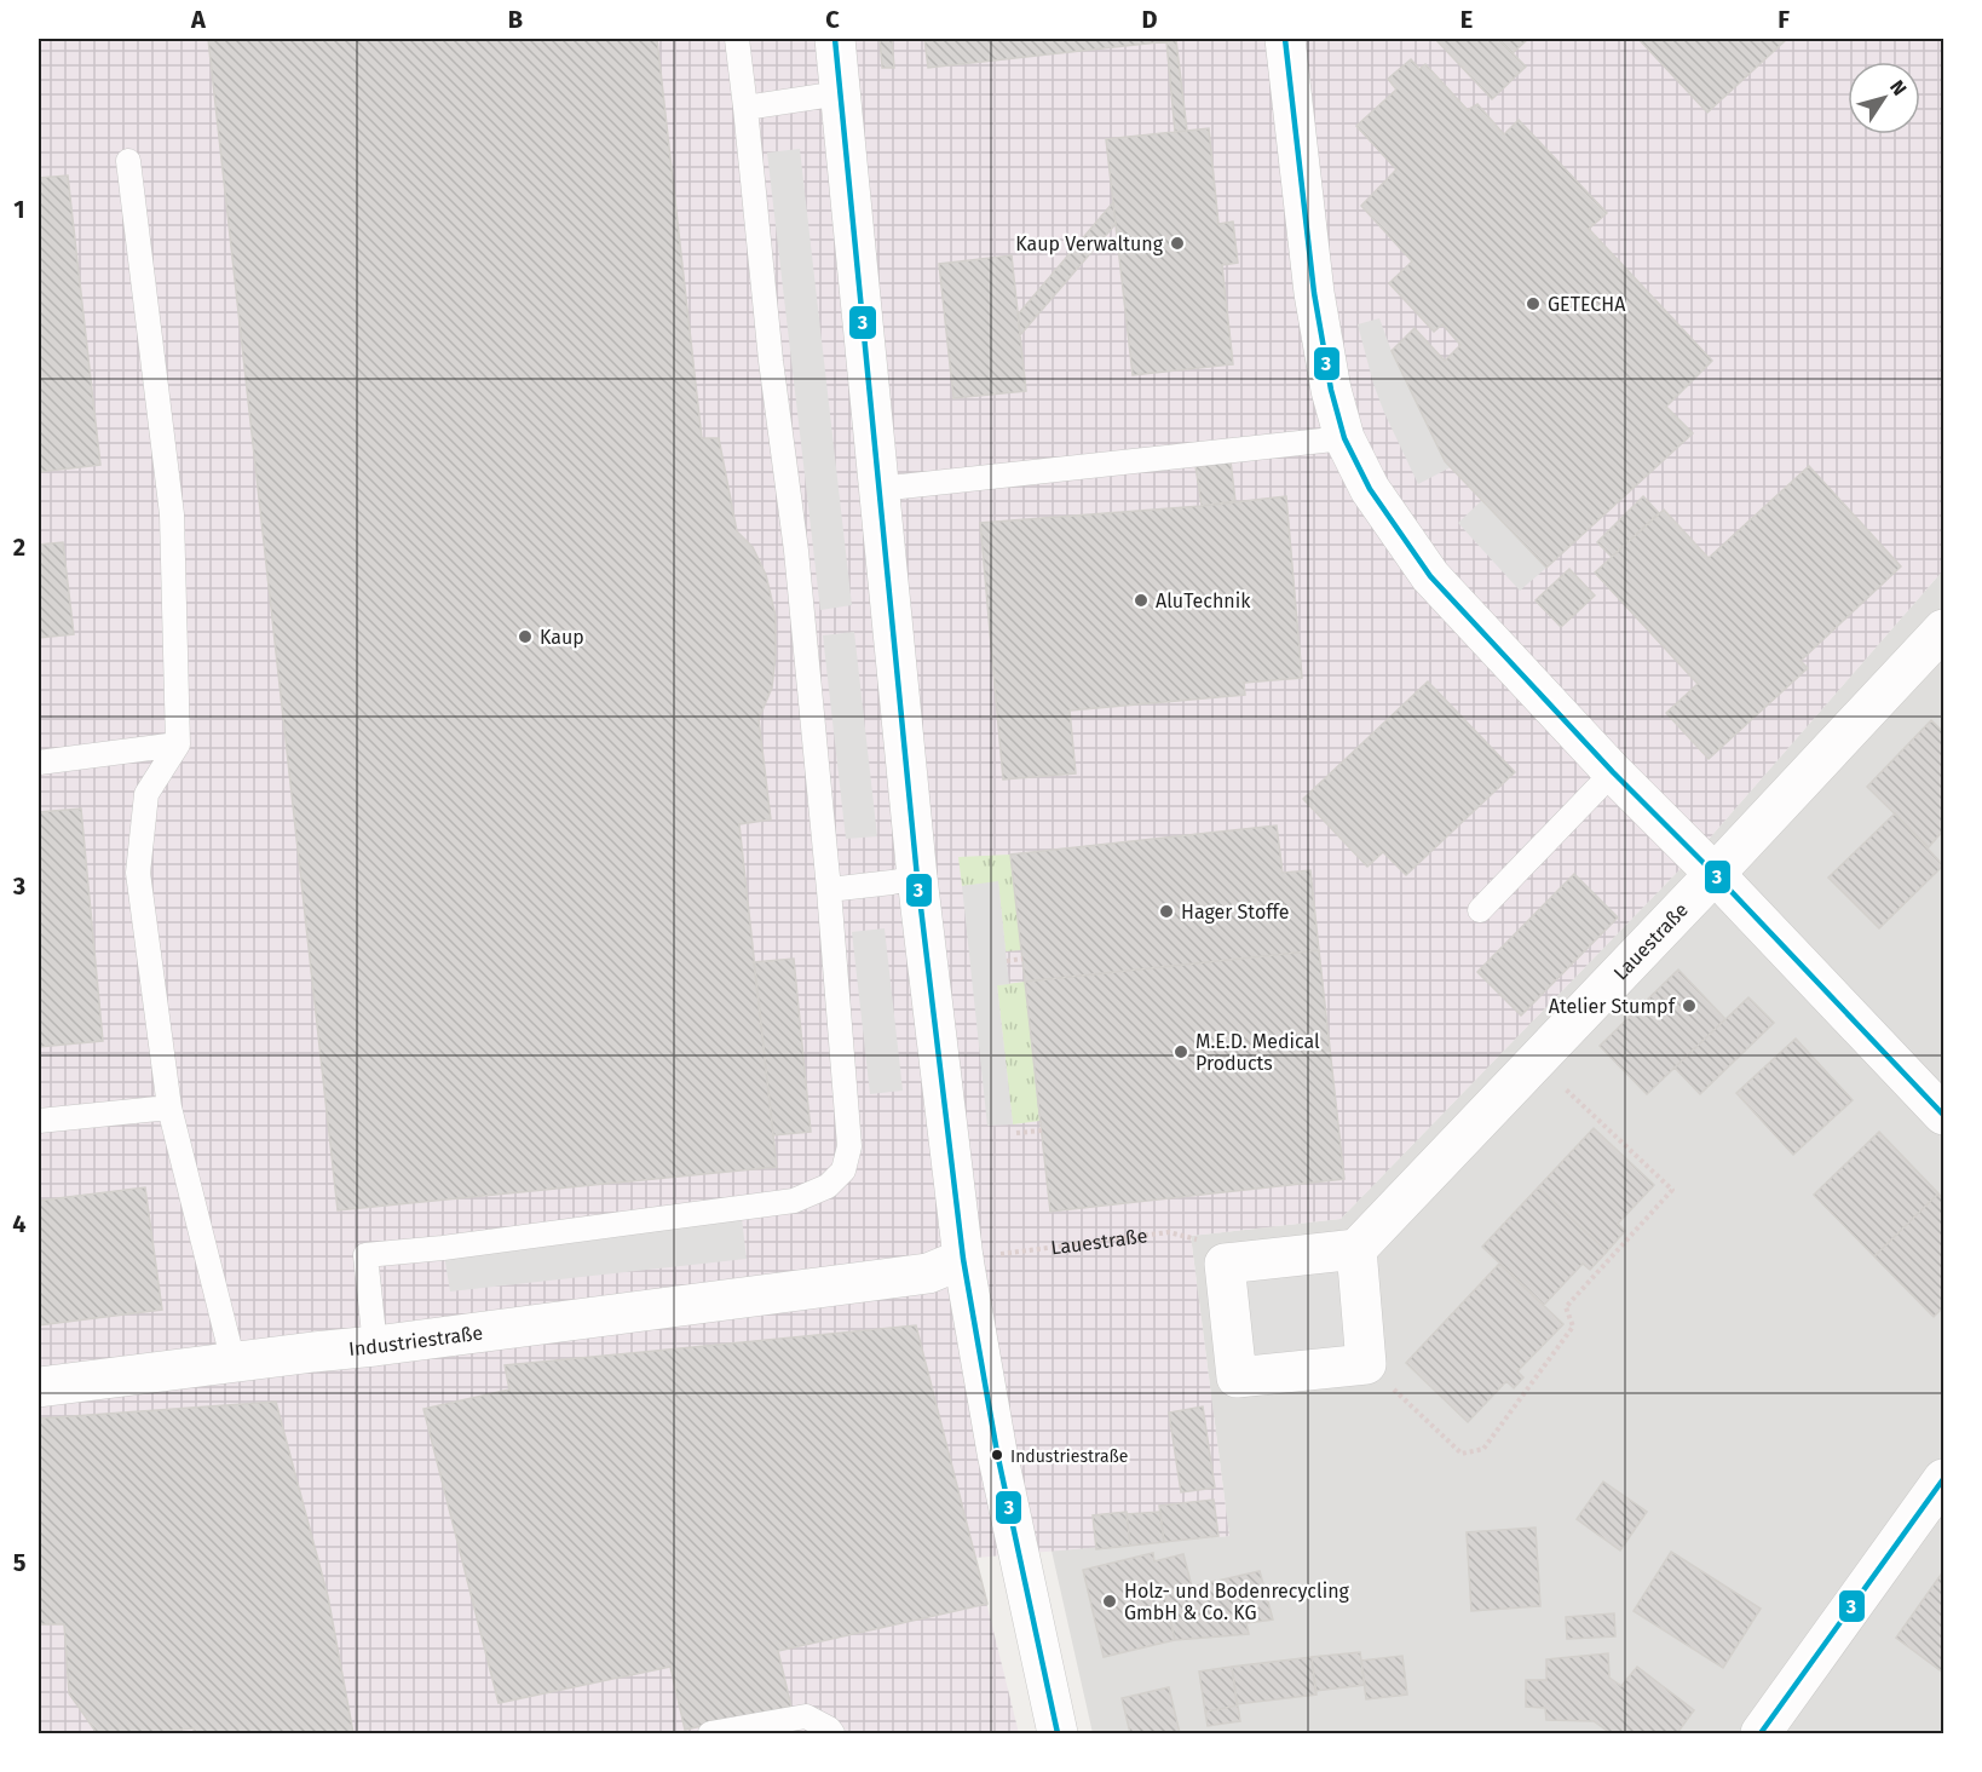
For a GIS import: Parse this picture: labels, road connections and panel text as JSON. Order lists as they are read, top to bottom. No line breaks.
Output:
{"streets":{"street":["Lauestraße","Industriestraße"]},"crossings":[["Lauestraße","Industriestraße"]],"places":["Kaup Verwaltung","GETECHA","AluTechnik","Kaup","Hager Stoffe","Atelier Stumpf","M.E.D. Medical Products","Industriestraße","Holz- und Bodenrecycling GmbH & Co. KG"],"lines":["transit line 3"],"north":"top right","grid":{"columns":["A","B","C","D","E","F"],"rows":["1","2","3","4","5"]}}
